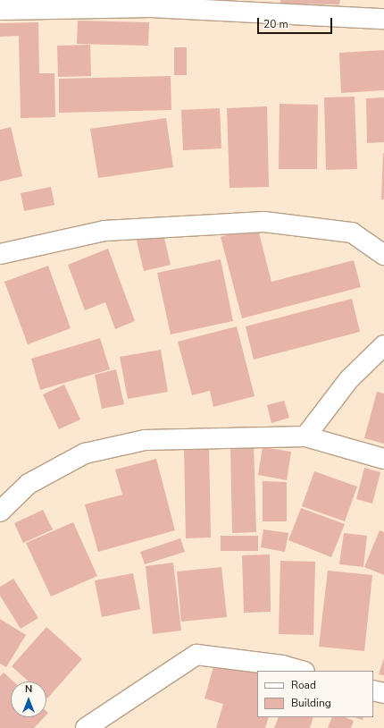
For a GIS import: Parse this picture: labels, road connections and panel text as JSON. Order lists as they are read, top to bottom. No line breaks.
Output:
{"legend":["Road","Building"],"scale_bar":"20 m","north":"top"}
